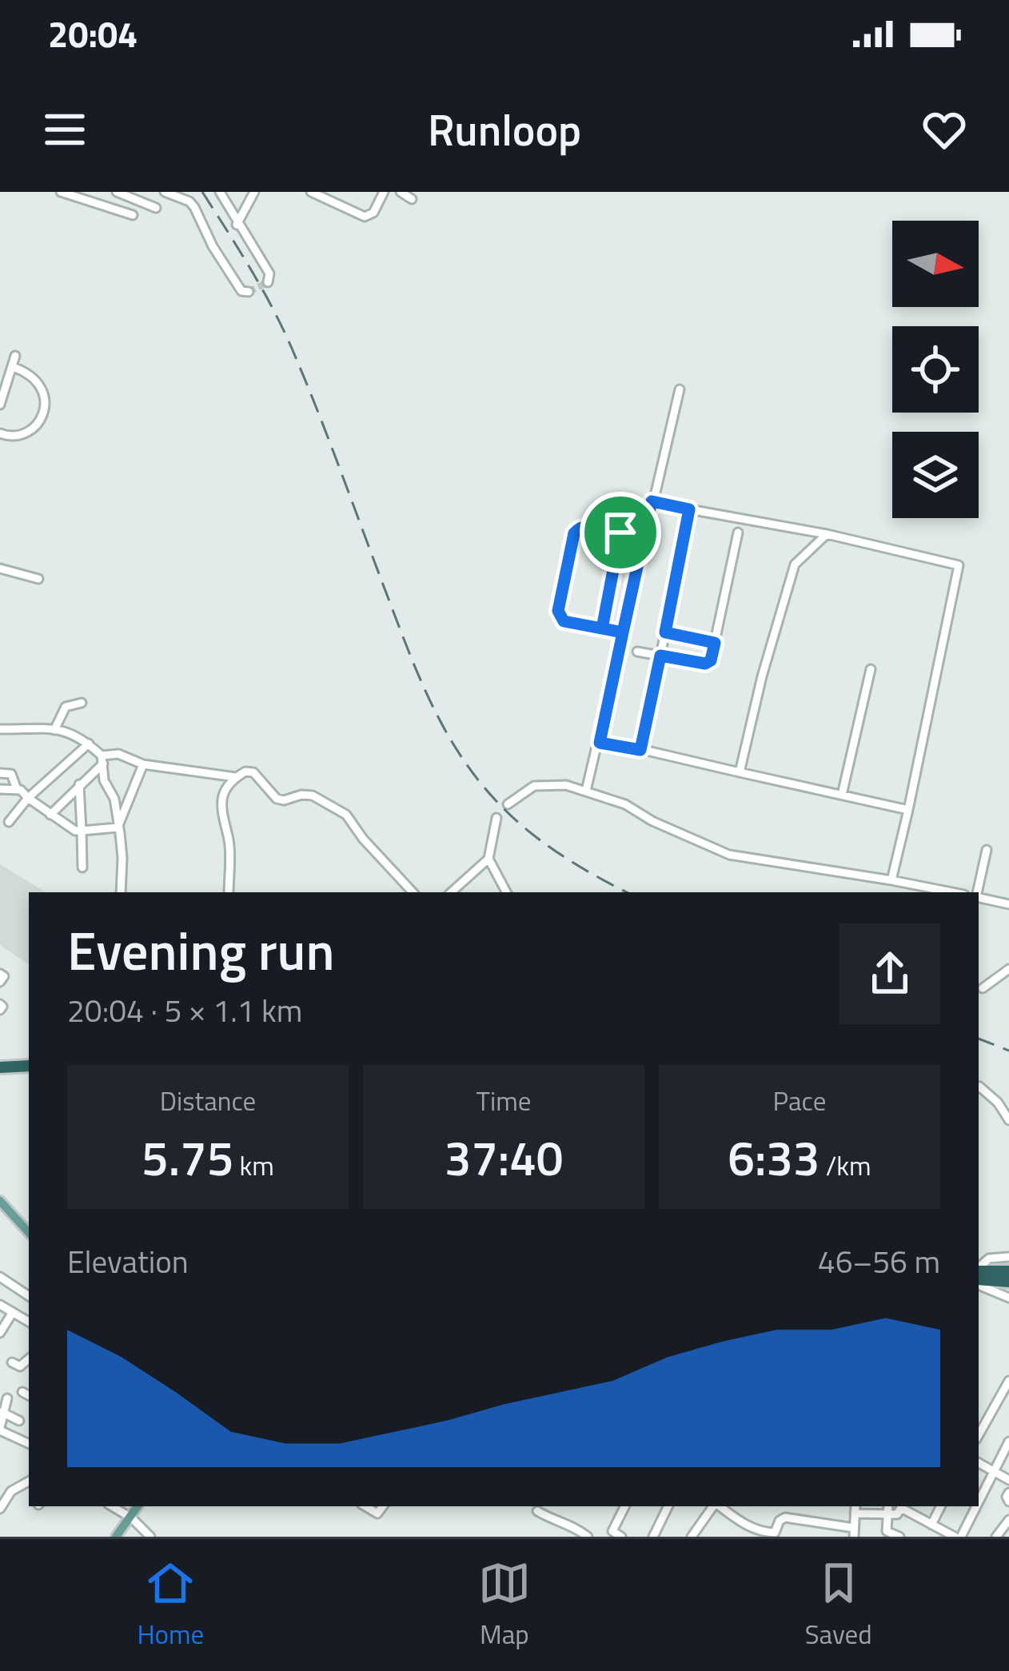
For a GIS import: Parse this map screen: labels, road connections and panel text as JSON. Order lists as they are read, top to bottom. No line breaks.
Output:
{"north":"right","page":{"status":"20:04","header":"Runloop","heading":["Evening run","20:04 · 5 × 1.1 km"],"stats":[["Distance","5.75 km"],["Time","37:40"],["Pace","6:33 /km"]],"chart":["Elevation","46–56 m"],"tabs":["Home","Map","Saved"]}}
